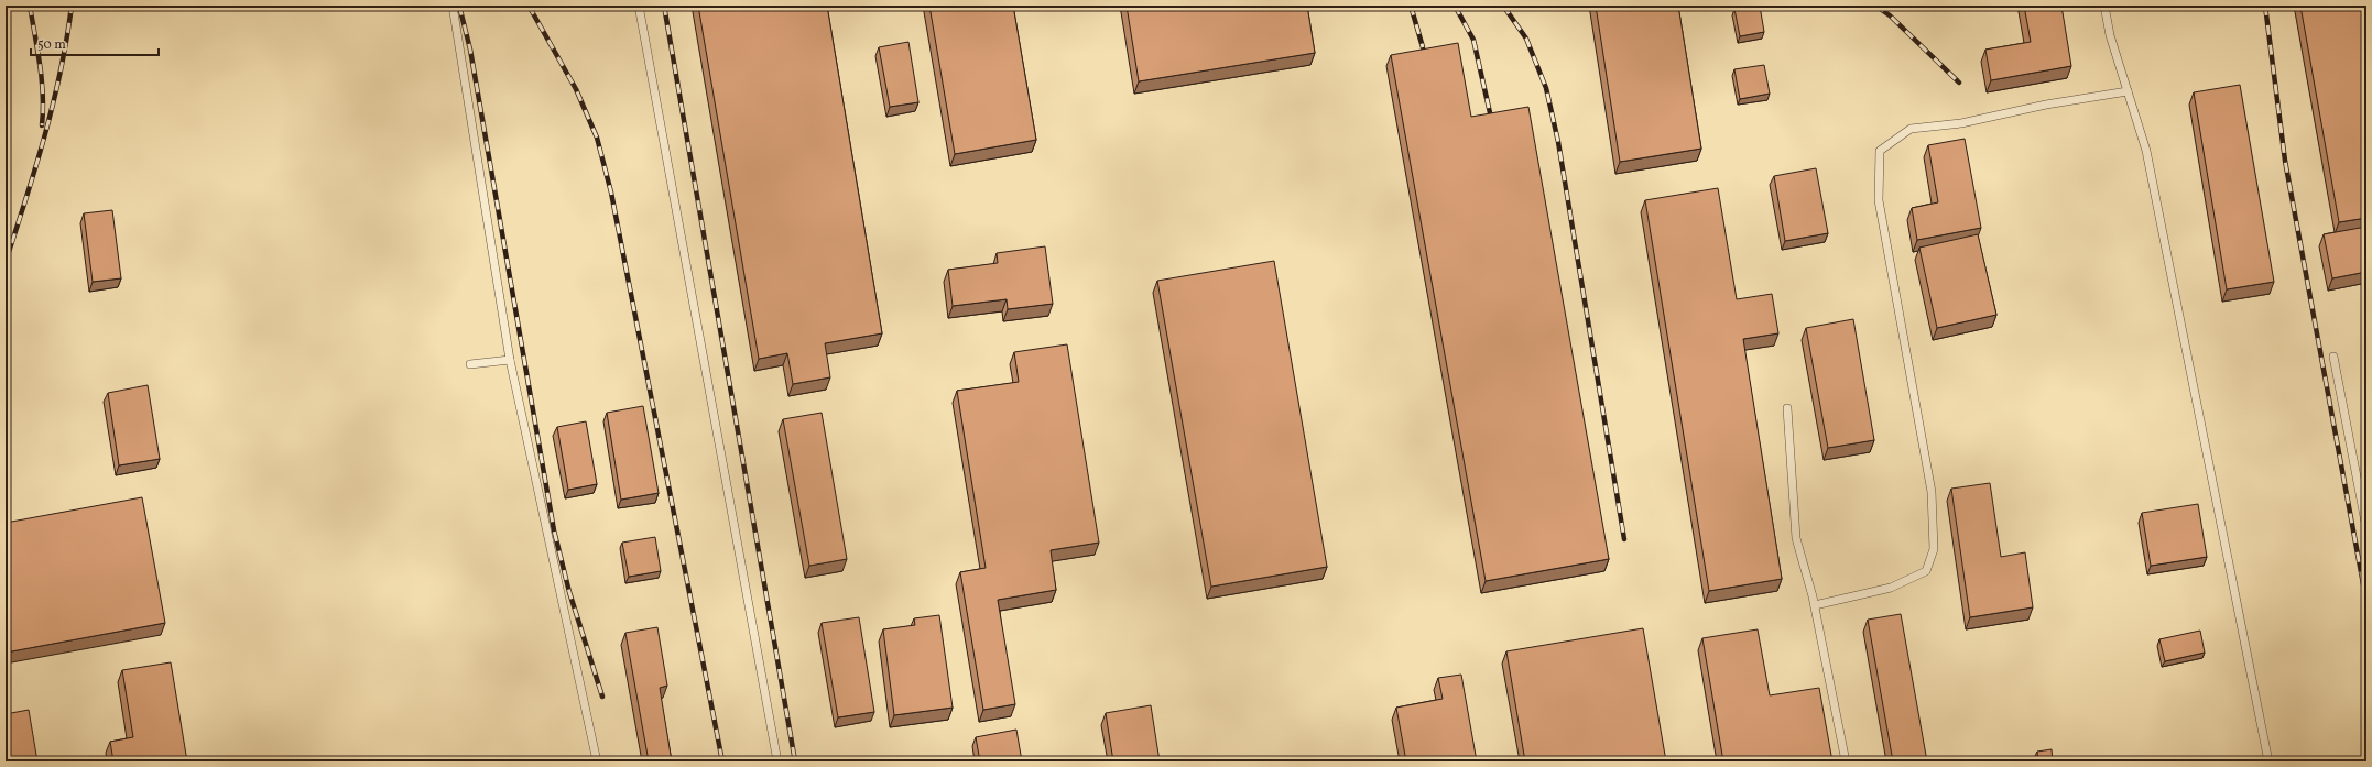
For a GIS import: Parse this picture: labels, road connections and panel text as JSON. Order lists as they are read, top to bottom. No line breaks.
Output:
{"scale_bar":"50 m"}
